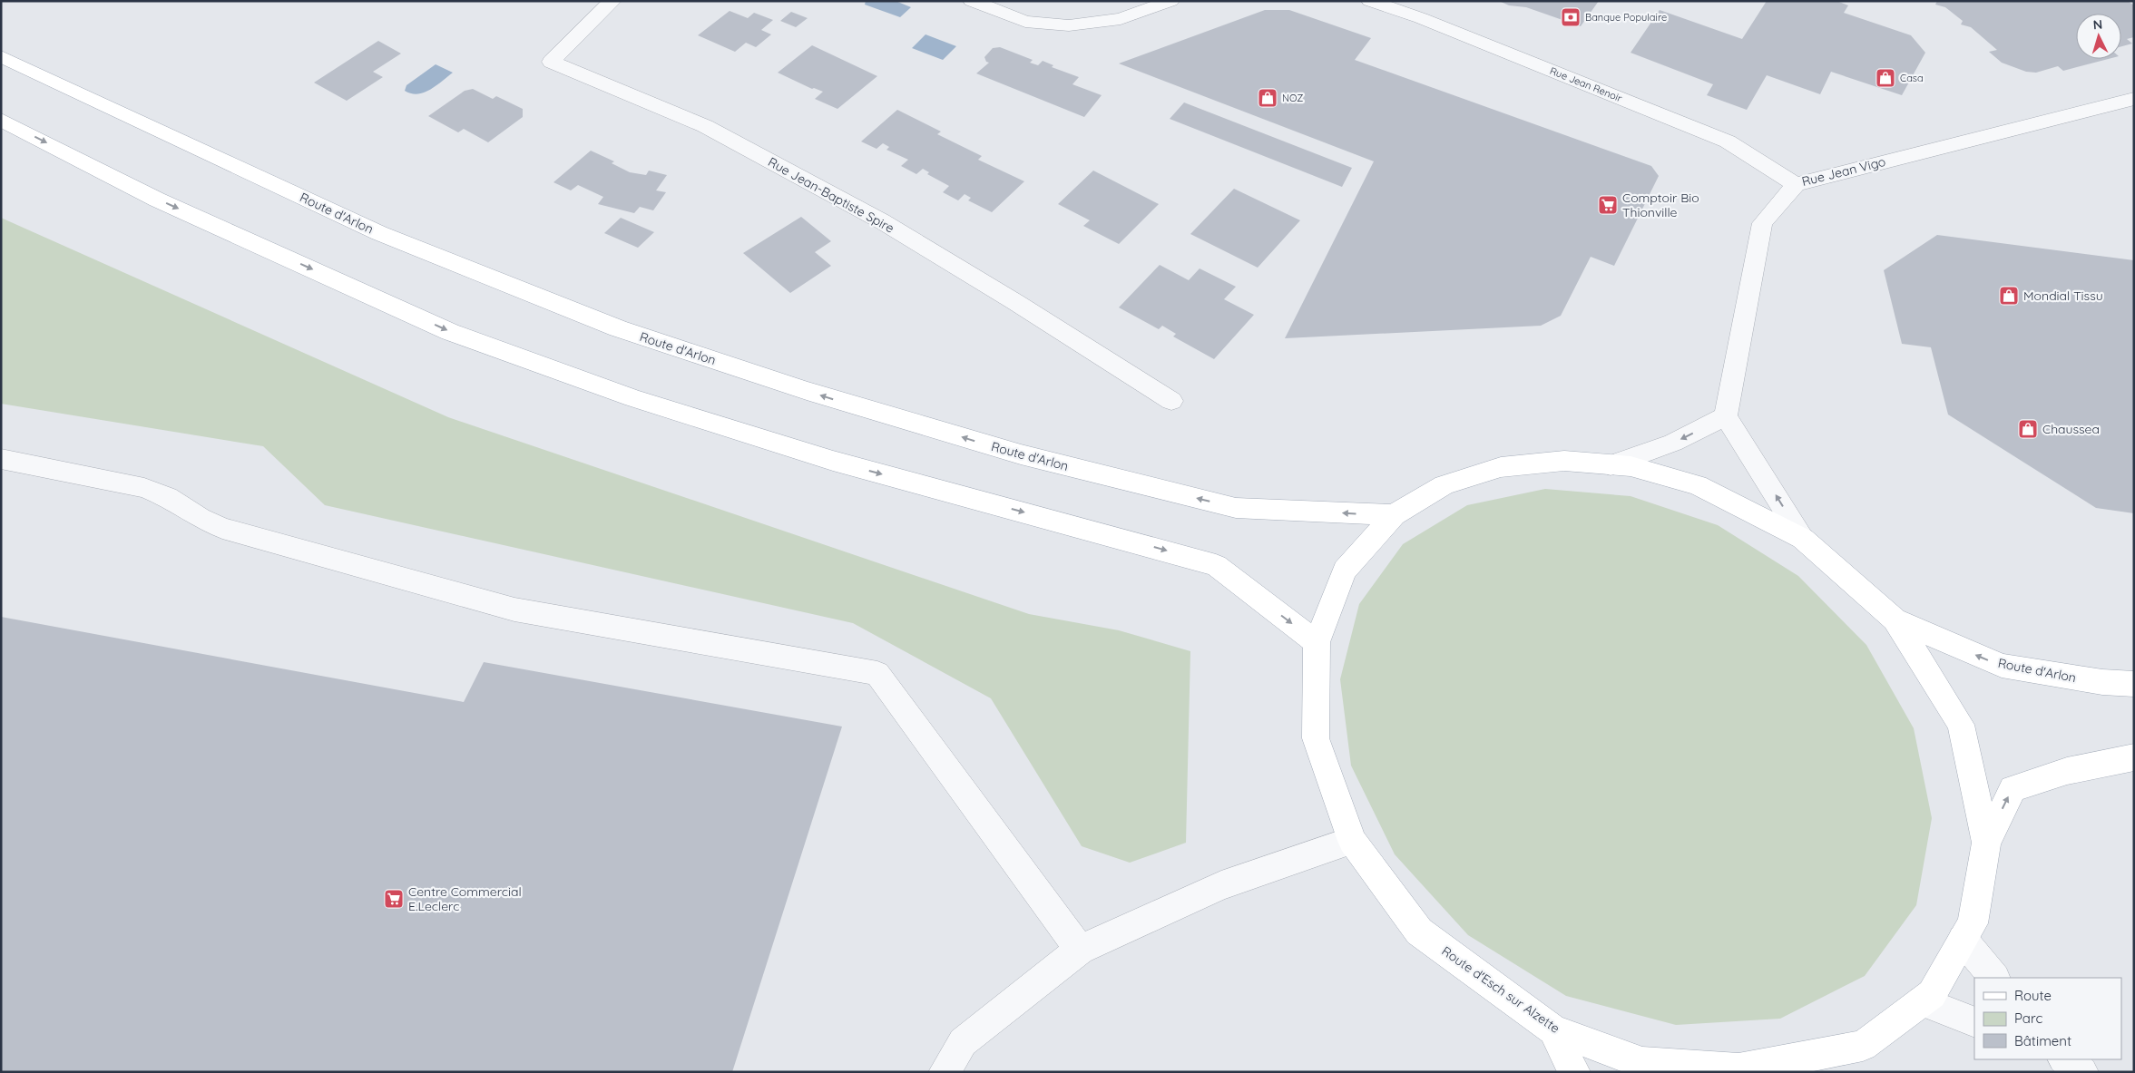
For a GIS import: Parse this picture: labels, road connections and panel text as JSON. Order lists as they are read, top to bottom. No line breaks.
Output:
{"streets":{"main road":["Route d'Arlon","Route d'Esch sur Alzette"],"street":["Rue Jean Renoir","Rue Jean Vigo","Rue Jean-Baptiste Spire"]},"crossings":[["Rue Jean Renoir","Rue Jean Vigo"],["Route d'Arlon","Route d'Esch sur Alzette"]],"places":{"bank":["Banque Populaire"],"shop":["Casa","NOZ","Mondial Tissu","Chaussea"],"supermarket":["Comptoir Bio Thionville","Centre Commercial E.Leclerc"]},"legend":["Route","Parc","Bâtiment"],"north":"top"}
